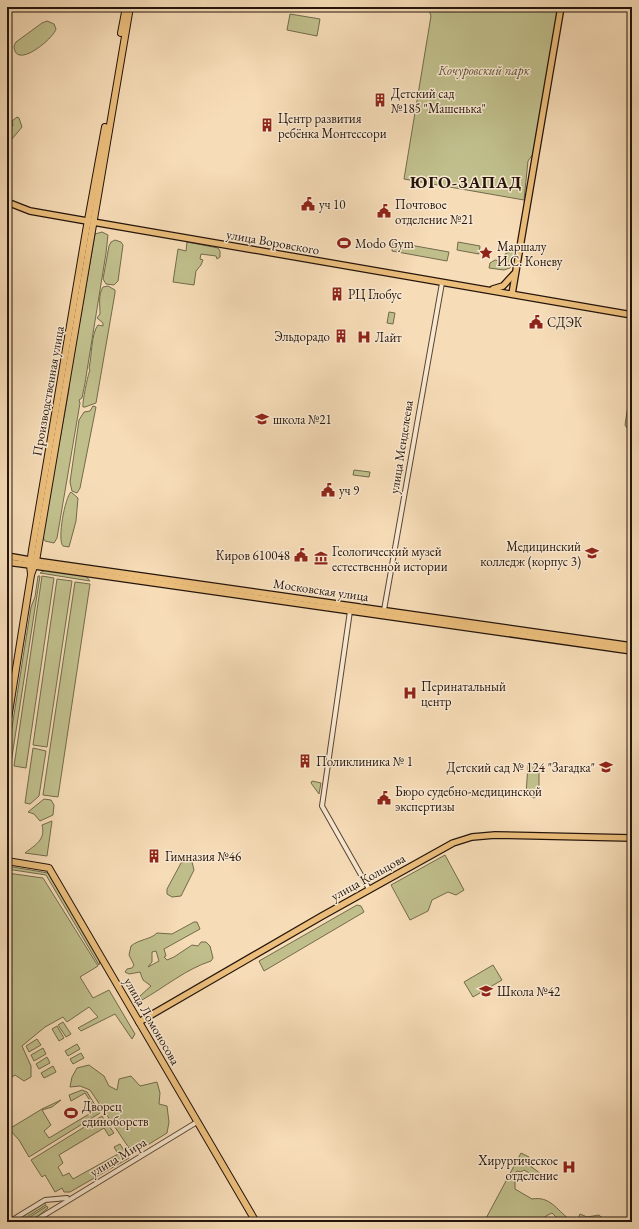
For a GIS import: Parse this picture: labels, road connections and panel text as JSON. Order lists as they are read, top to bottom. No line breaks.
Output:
{"streets":{"highway":["Производственная улица","улица Ломоносова"],"main road":["улица Воровского","Московская улица","улица Кольцова"],"street":["улица Менделеева","улица Мира"]},"crossings":[["улица Воровского","Производственная улица"],["улица Воровского","улица Менделеева"],["Производственная улица","Московская улица"],["улица Менделеева","Московская улица"],["улица Кольцова","улица Ломоносова"],["улица Ломоносова","улица Мира"]],"districts":["ЮГО-ЗАПАД"],"parks":["Кочуровский парк"],"places":{"building":["Детский сад №185 \"Машенька\"","Центр развития ребёнка Монтессори","РЦ Глобус","Эльдорадо","Поликлиника № 1","Гимназия №46"],"public building":["уч 10","Почтовое отделение №21","СДЭК","уч 9","Киров 610048","Бюро судебно-медицинской экспертизы"],"sports":["Modo Gym","Дворец единоборств"],"place":["Маршалу И.С. Коневу"],"hospital":["Лайт","Перинатальный центр","Хирургическое отделение"],"school or university":["школа №21","Медицинский колледж (корпус 3)","Детский сад № 124 \"Загадка\"","Школа №42"],"museum":["Геологический музей естественной истории"]}}
